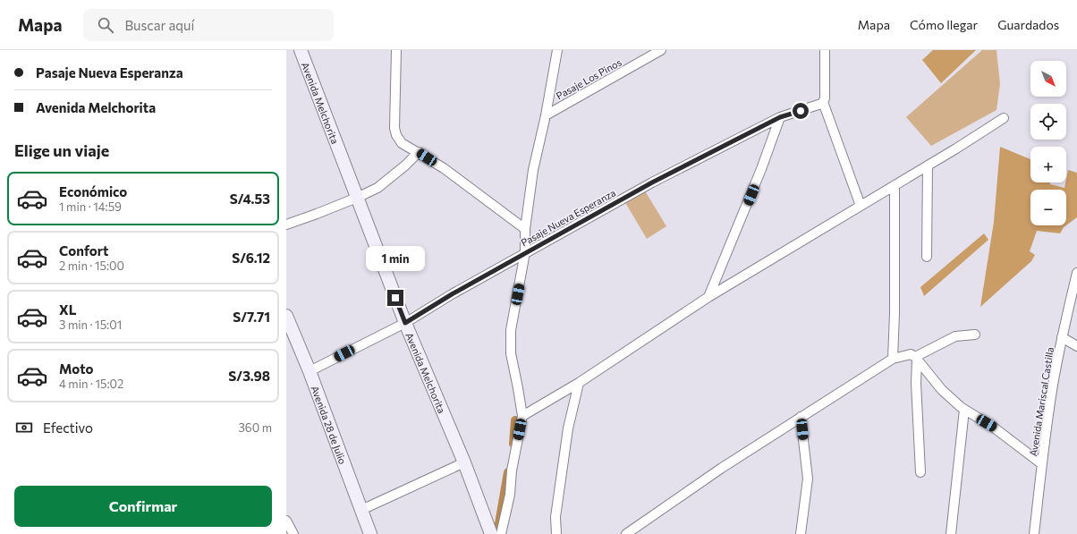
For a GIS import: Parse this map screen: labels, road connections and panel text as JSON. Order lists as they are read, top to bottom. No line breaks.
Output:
{"streets":{"main road":["Avenida Melchorita","Avenida 28 de Julio"],"street":["Pasaje Los Pinos","Pasaje Nueva Esperanza","Avenida Mariscal Castilla"]},"crossings":[["Avenida Melchorita","Pasaje Nueva Esperanza"],["Pasaje Nueva Esperanza","Avenida 28 de Julio"]],"north":"bottom right","page":{"header":"Mapa","search":"Buscar aquí","nav":["Mapa","Cómo llegar","Guardados"],"banner":["Pasaje Nueva Esperanza","Avenida Melchorita"],"map_buttons":["+","−"],"heading":"Elige un viaje","list":[{"name":"Económico","note":"1 min · 14:59","value":"S/4.53"},{"name":"Confort","note":"2 min · 15:00","value":"S/6.12"},{"name":"XL","note":"3 min · 15:01","value":"S/7.71"},{"name":"Moto","note":"4 min · 15:02","value":"S/3.98"}],"bubble":"1 min","pay":["Efectivo","360 m"],"buttons":"Confirmar"}}
